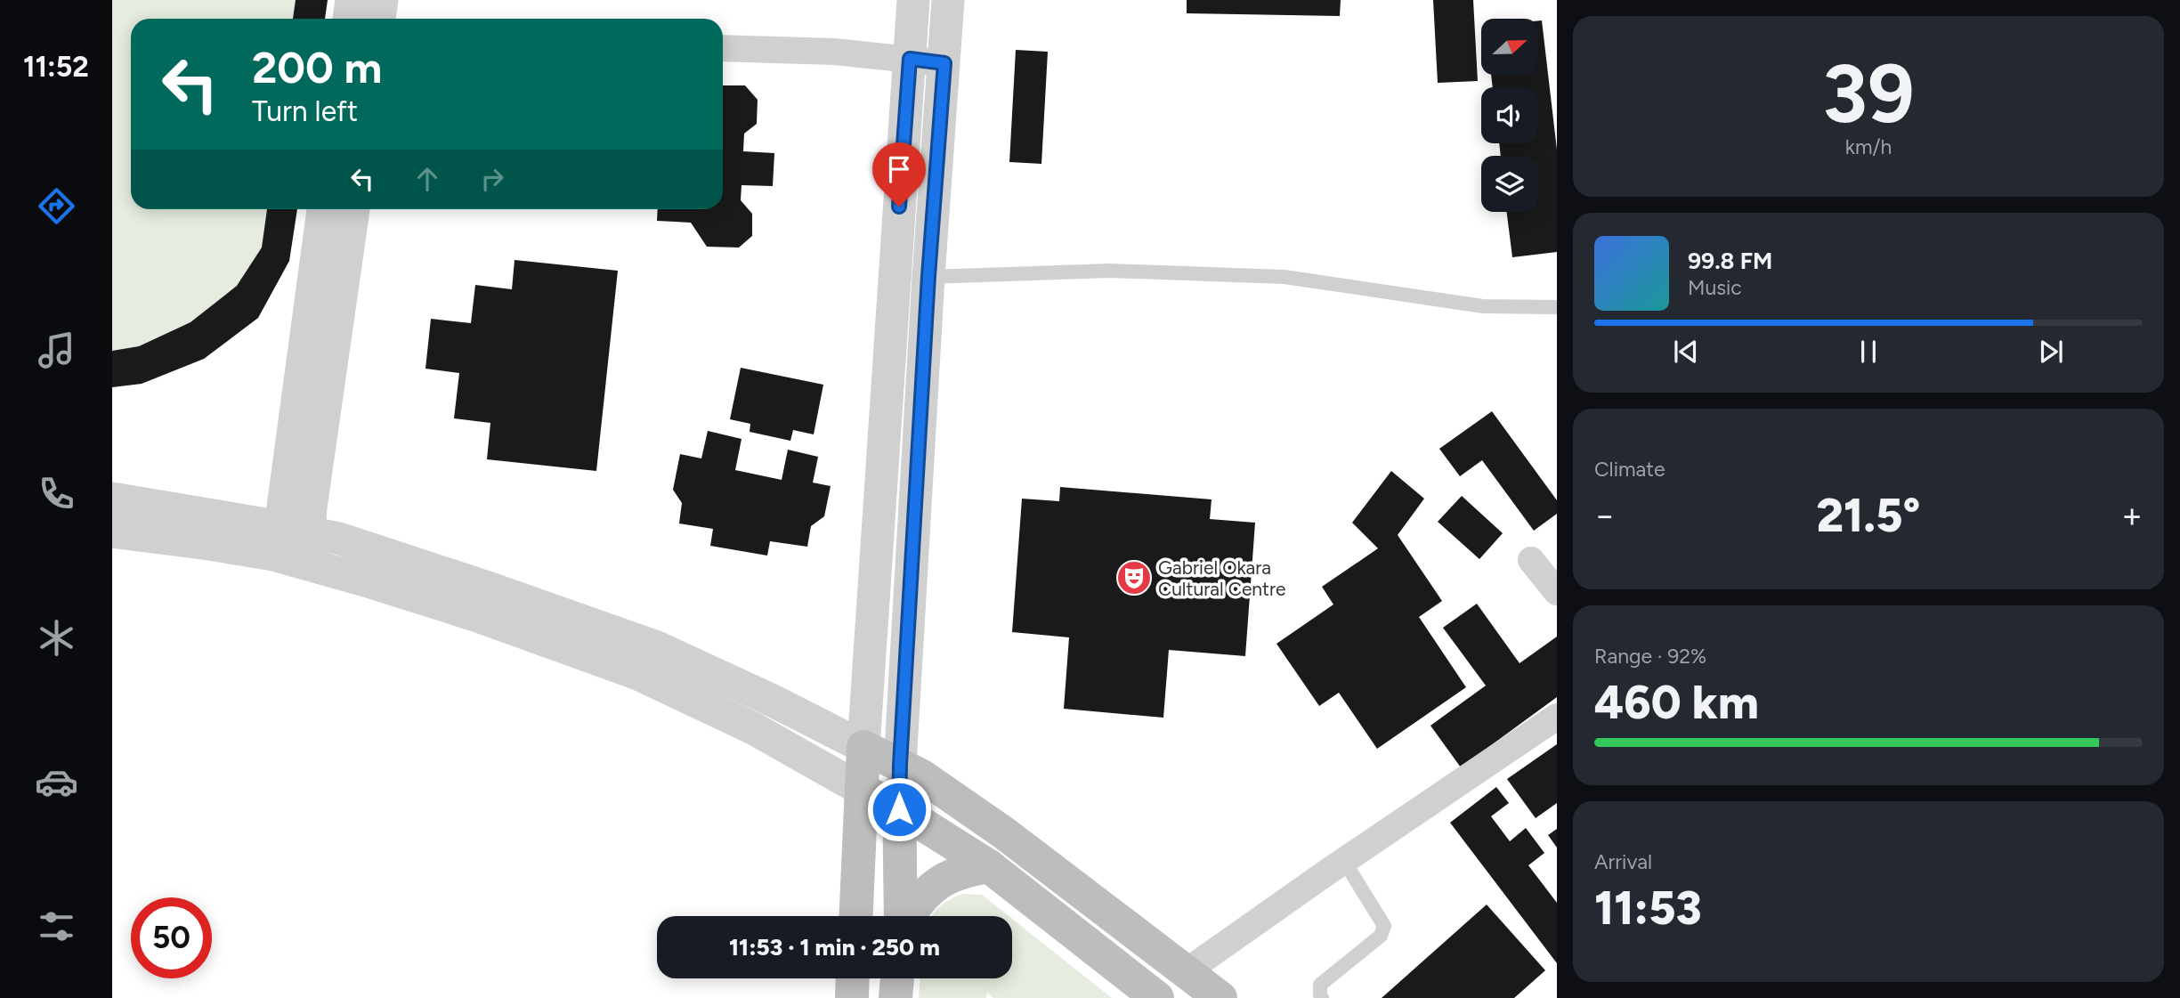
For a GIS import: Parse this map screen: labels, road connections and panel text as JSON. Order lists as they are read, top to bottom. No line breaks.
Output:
{"places":{"theatre":["Gabriel Okara Cultural Centre"]},"north":"right","page":{"tabs":"11:52","tile":[["39","km/h"],"Climate",["Range · 92%","460 km"],["Arrival","11:53"]],"turn":["200 m","Turn left"],"song":["99.8 FM","Music"],"heat":["−","21.5°","+"],"limit":"50","trip":"11:53 · 1 min · 250 m"}}
